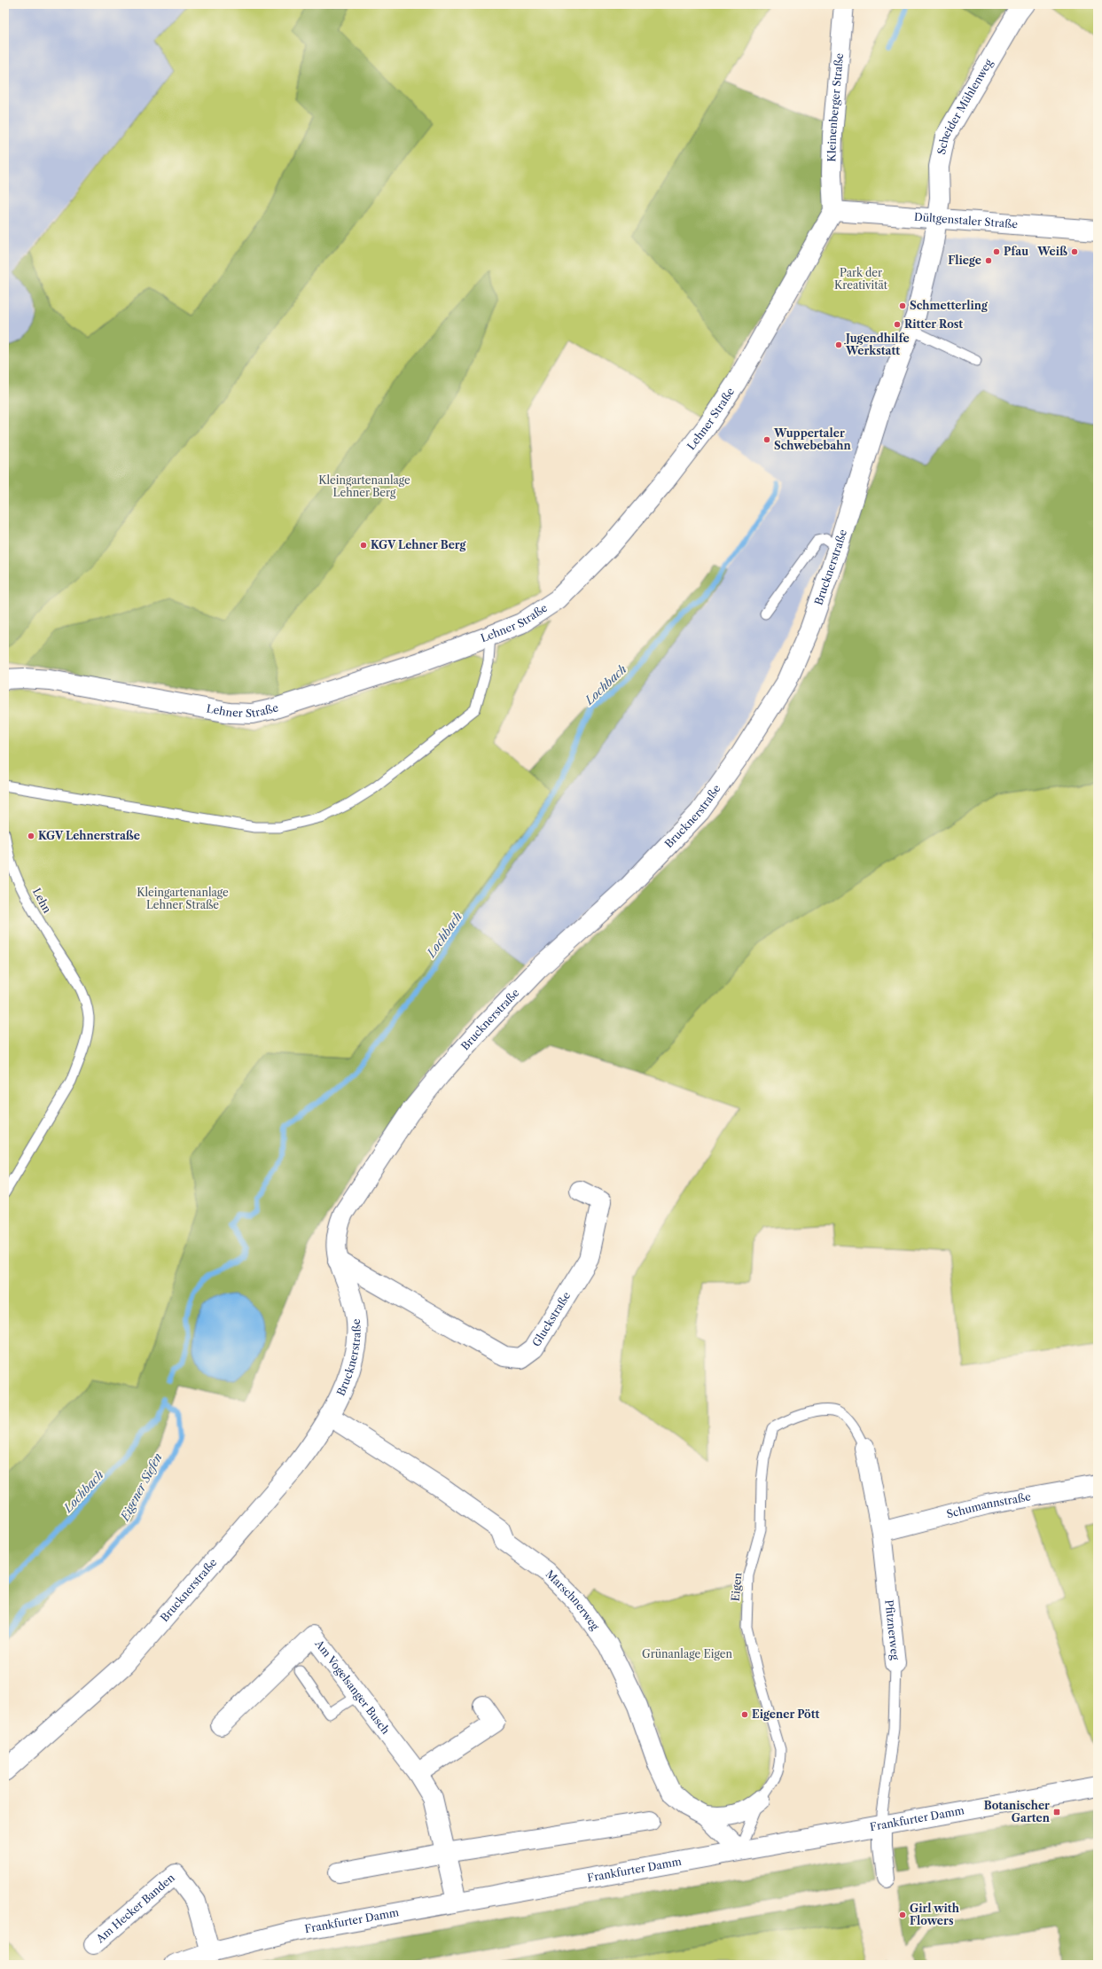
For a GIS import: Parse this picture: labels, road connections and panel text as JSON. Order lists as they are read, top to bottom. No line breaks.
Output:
{"streets":{"street":["Scheider Mühlenweg","Kleinenberger Straße","Dültgenstaler Straße","Lehner Straße","Brucknerstraße","Gluckstraße","Schumannstraße","Marschnerweg","Pfitznerweg","Am Vogelsanger Busch","Frankfurter Damm","Am Hecker Banden"],"lane":["Lehn","Eigen"]},"crossings":[["Scheider Mühlenweg","Dültgenstaler Straße"],["Scheider Mühlenweg","Brucknerstraße"],["Kleinenberger Straße","Dültgenstaler Straße"],["Kleinenberger Straße","Lehner Straße"],["Dültgenstaler Straße","Lehner Straße"],["Dültgenstaler Straße","Brucknerstraße"],["Brucknerstraße","Gluckstraße"],["Brucknerstraße","Marschnerweg"],["Schumannstraße","Pfitznerweg"],["Eigen","Marschnerweg"],["Eigen","Pfitznerweg"],["Eigen","Frankfurter Damm"],["Marschnerweg","Frankfurter Damm"],["Pfitznerweg","Frankfurter Damm"],["Am Vogelsanger Busch","Frankfurter Damm"],["Frankfurter Damm","Am Hecker Banden"]],"water":["Lochbach","Eigener Siefen"],"parks":["Park der Kreativität","Kleingartenanlage Lehner Berg","Kleingartenanlage Lehner Straße","Grünanlage Eigen"],"places":{"other":["Pfau","Weiß","Fliege","Schmetterling","Ritter Rost","Jugendhilfe Werkstatt","Wuppertaler Schwebebahn","KGV Lehner Berg","KGV Lehnerstraße","Eigener Pött","Girl with Flowers"],"transit":["Botanischer Garten"]}}
